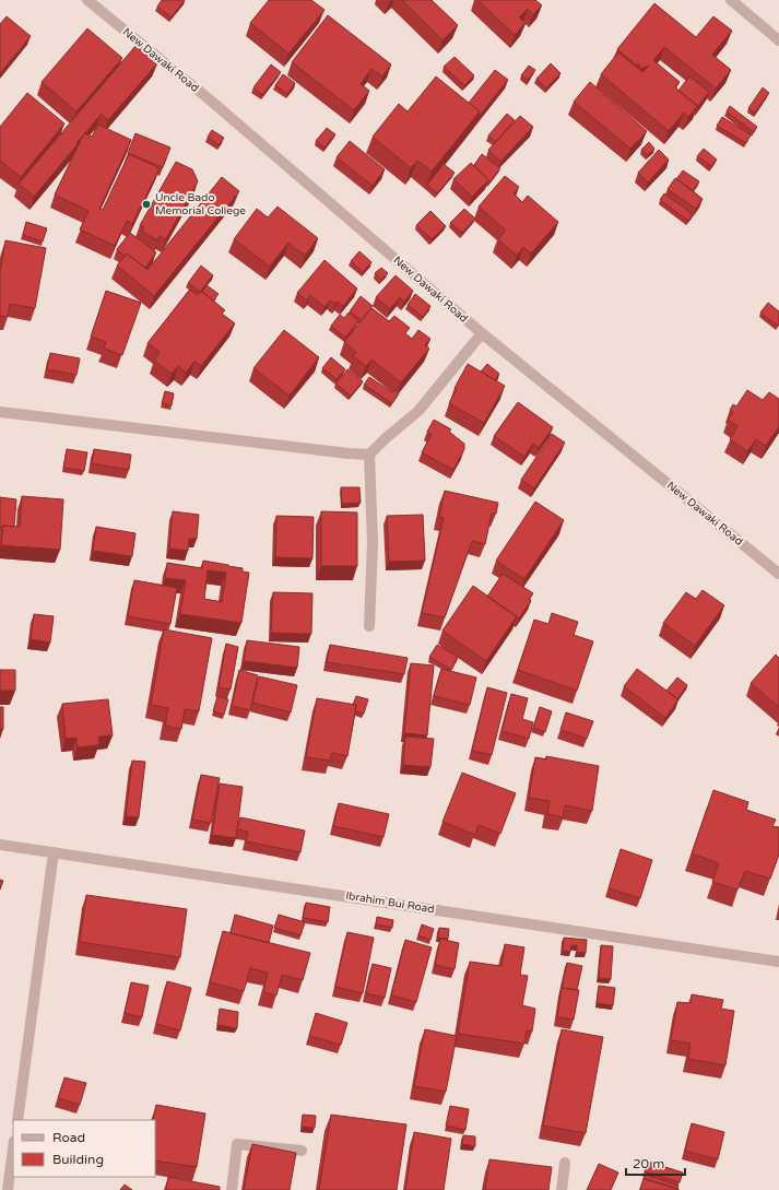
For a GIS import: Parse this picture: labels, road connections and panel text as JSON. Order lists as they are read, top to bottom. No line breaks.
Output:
{"streets":{"street":["New Dawaki Road","Ibrahim Bui Road"]},"places":["Uncle Bado Memorial College"],"legend":["Road","Building"],"scale_bar":"20 m"}
